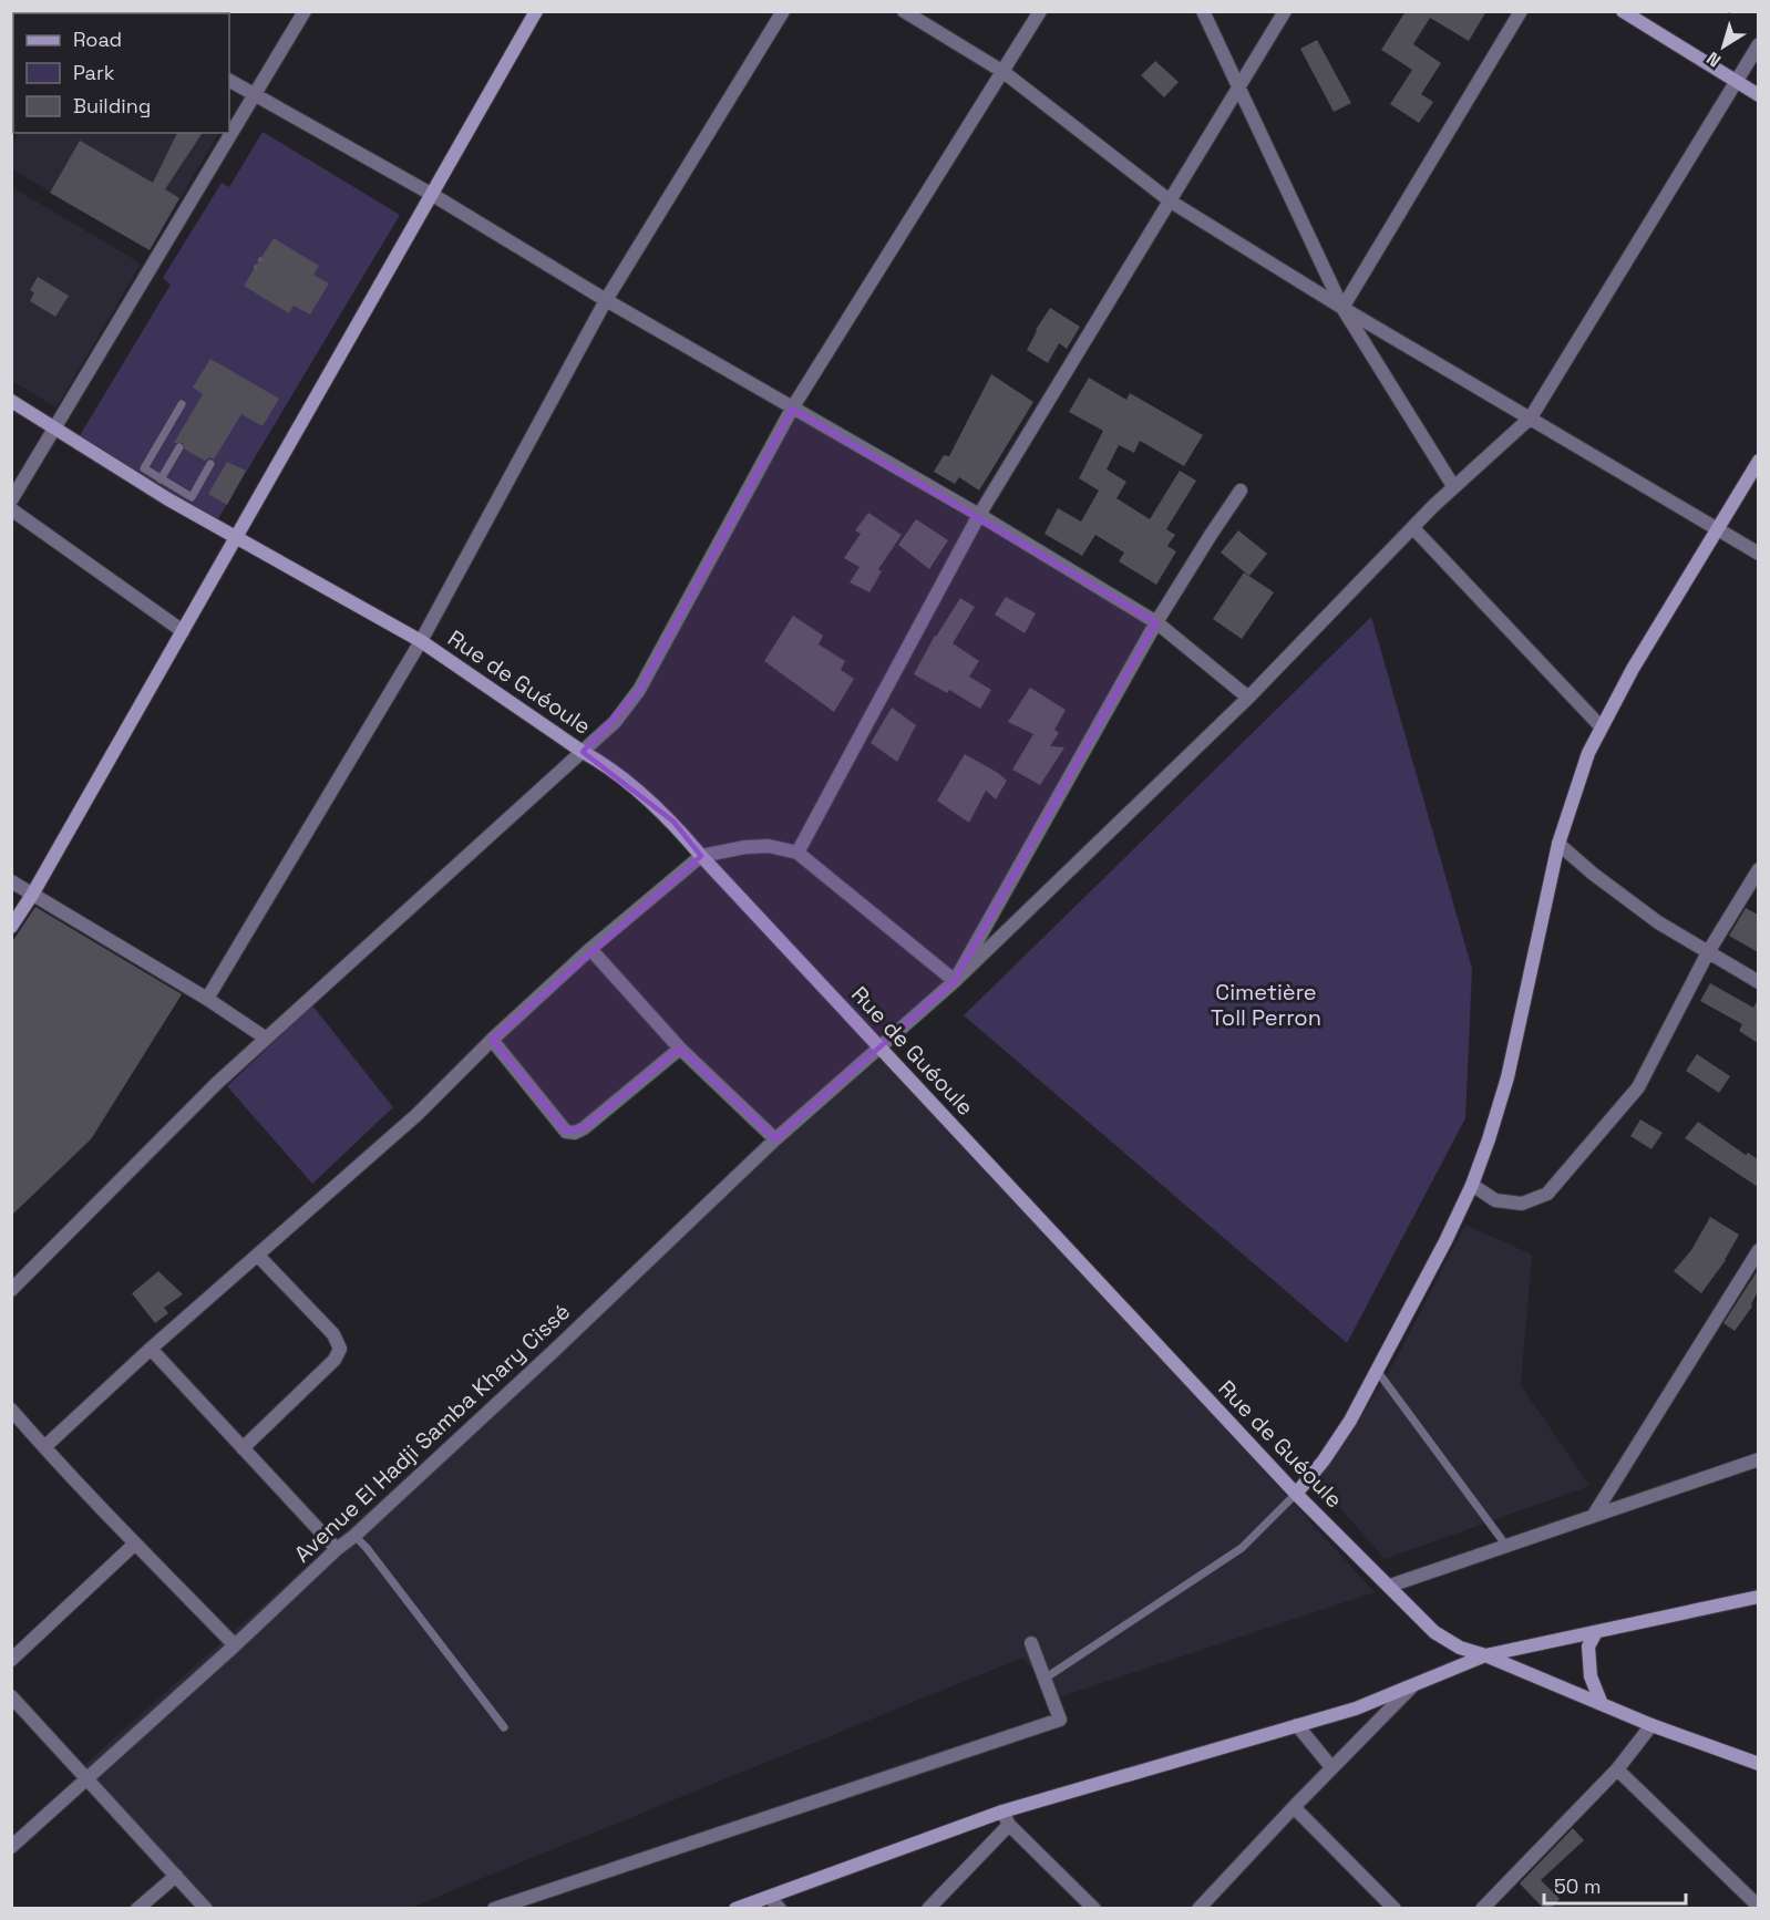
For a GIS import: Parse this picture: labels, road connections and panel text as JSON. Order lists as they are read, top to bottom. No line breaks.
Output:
{"streets":{"street":["Rue de Guéoule","Avenue El Hadji Samba Khary Cissé"]},"crossings":[["Rue de Guéoule","Avenue El Hadji Samba Khary Cissé"]],"parks":["Cimetière Toll Perron"],"legend":["Road","Park","Building"],"scale_bar":"50 m","north":"bottom left"}
